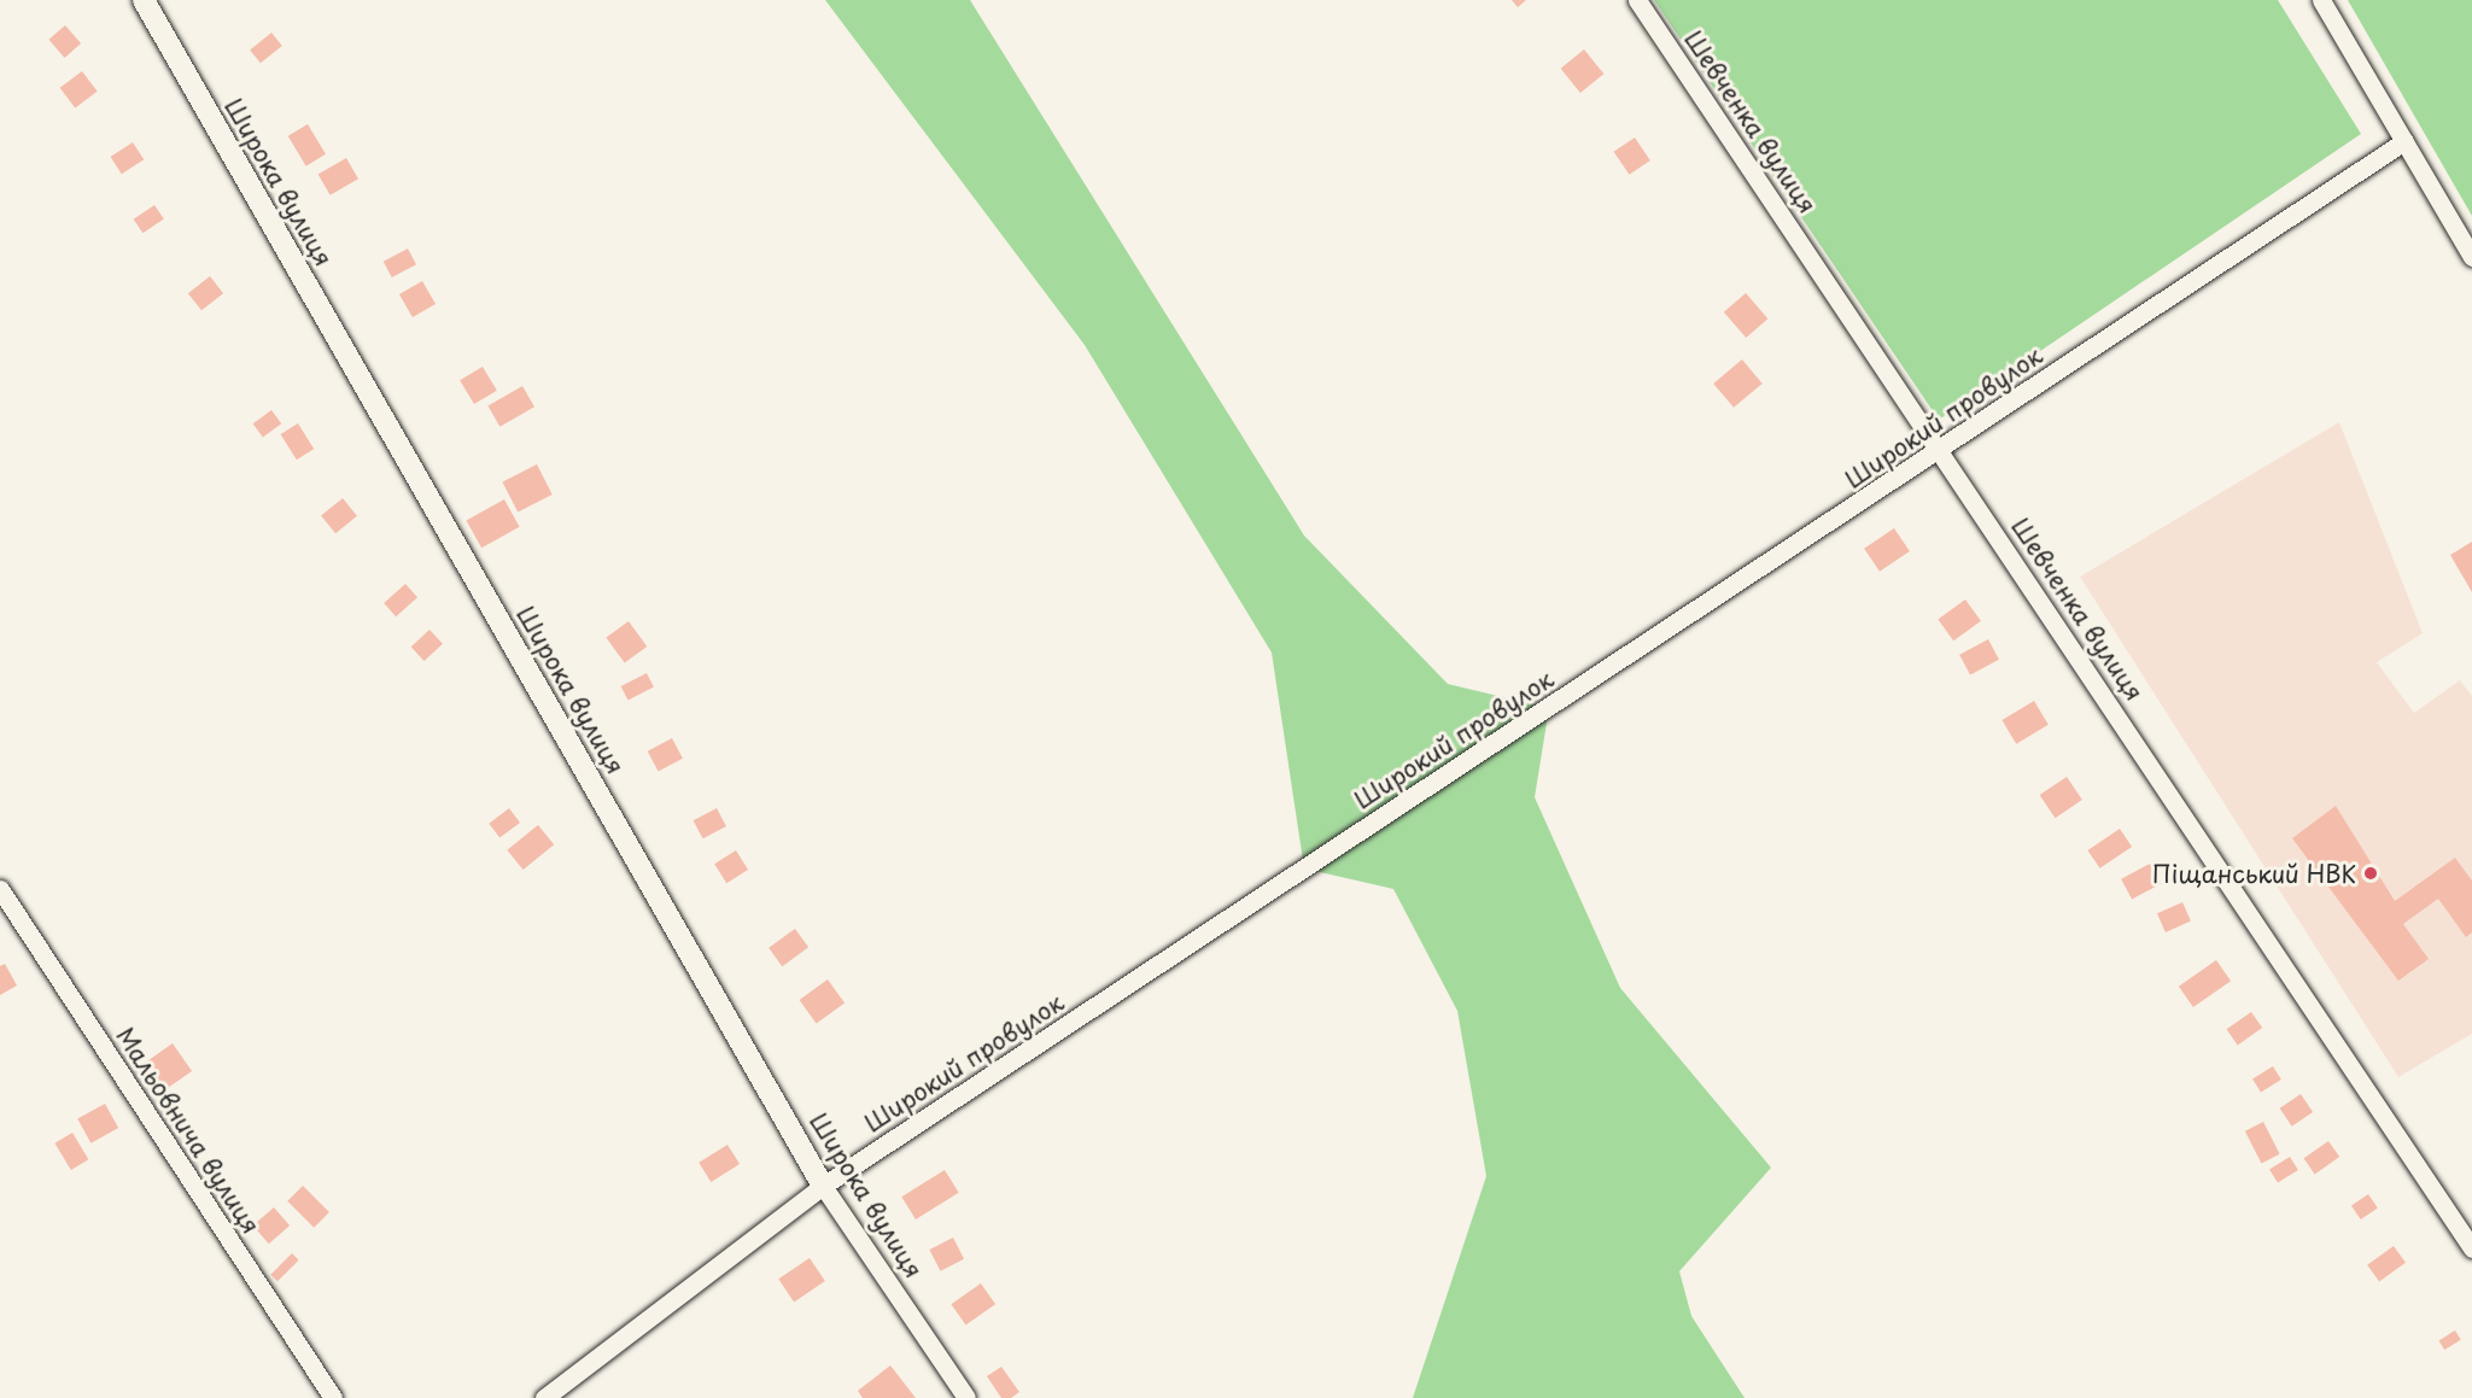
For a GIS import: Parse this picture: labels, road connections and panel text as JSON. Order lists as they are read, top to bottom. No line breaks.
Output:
{"streets":{"street":["Шевченка вулиця","Широка вулиця","Широкий провулок","Мальовнича вулиця"]},"crossings":[["Шевченка вулиця","Широкий провулок"],["Широка вулиця","Широкий провулок"]],"places":["Піщанський НВК"]}
